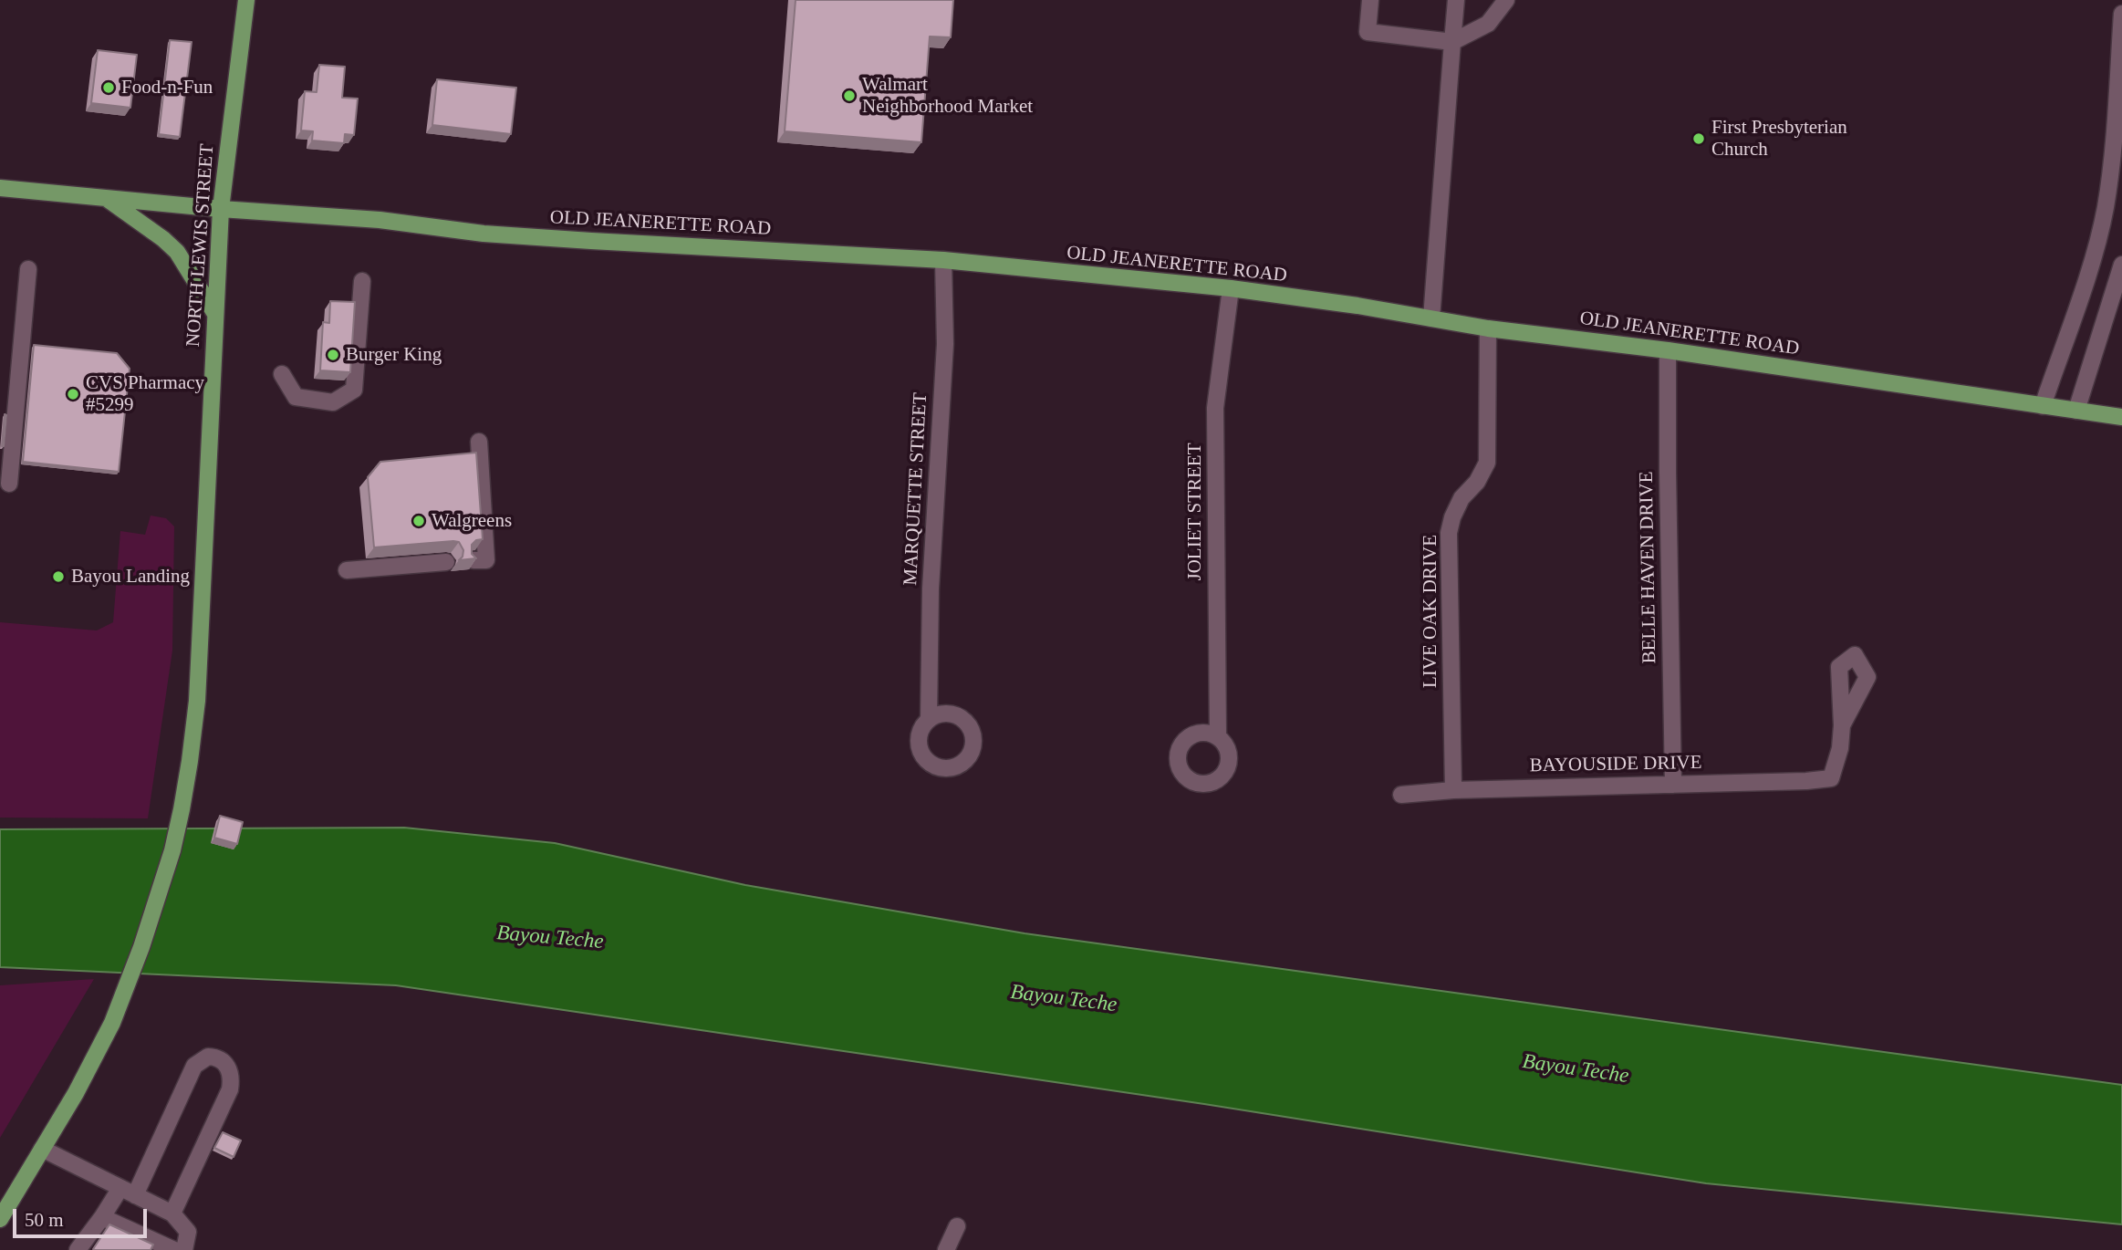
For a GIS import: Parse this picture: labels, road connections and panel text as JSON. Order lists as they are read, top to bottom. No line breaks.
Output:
{"streets":{"main road":["OLD JEANERETTE ROAD","NORTH LEWIS STREET"],"street":["MARQUETTE STREET","JOLIET STREET","BELLE HAVEN DRIVE","LIVE OAK DRIVE","BAYOUSIDE DRIVE"]},"crossings":[["OLD JEANERETTE ROAD","NORTH LEWIS STREET"],["OLD JEANERETTE ROAD","MARQUETTE STREET"],["OLD JEANERETTE ROAD","JOLIET STREET"],["OLD JEANERETTE ROAD","BELLE HAVEN DRIVE"],["OLD JEANERETTE ROAD","LIVE OAK DRIVE"],["BELLE HAVEN DRIVE","BAYOUSIDE DRIVE"],["LIVE OAK DRIVE","BAYOUSIDE DRIVE"]],"water":["Bayou Teche"],"places":["Food-n-Fun","Walmart Neighborhood Market","First Presbyterian Church","Burger King","CVS Pharmacy #5299","Walgreens","Bayou Landing"],"scale_bar":"50 m"}
